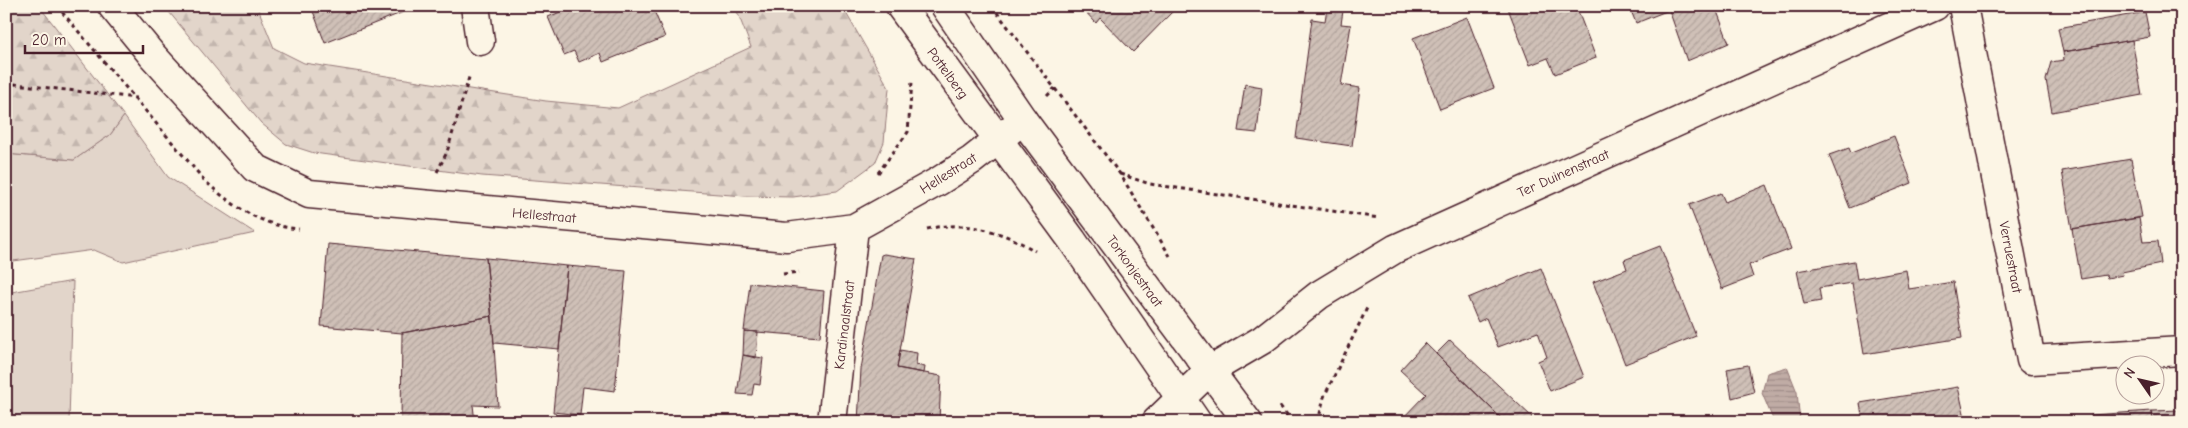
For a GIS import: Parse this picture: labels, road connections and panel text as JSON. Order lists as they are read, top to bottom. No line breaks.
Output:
{"streets":{"street":["Pottelberg","Hellestraat","Ter Duinenstraat","Verruestraat","Torkonjestraat","Kardinaalstraat"]},"crossings":[["Pottelberg","Hellestraat"],["Hellestraat","Torkonjestraat"],["Hellestraat","Kardinaalstraat"],["Ter Duinenstraat","Torkonjestraat"]],"scale_bar":"20 m","north":"top left"}
